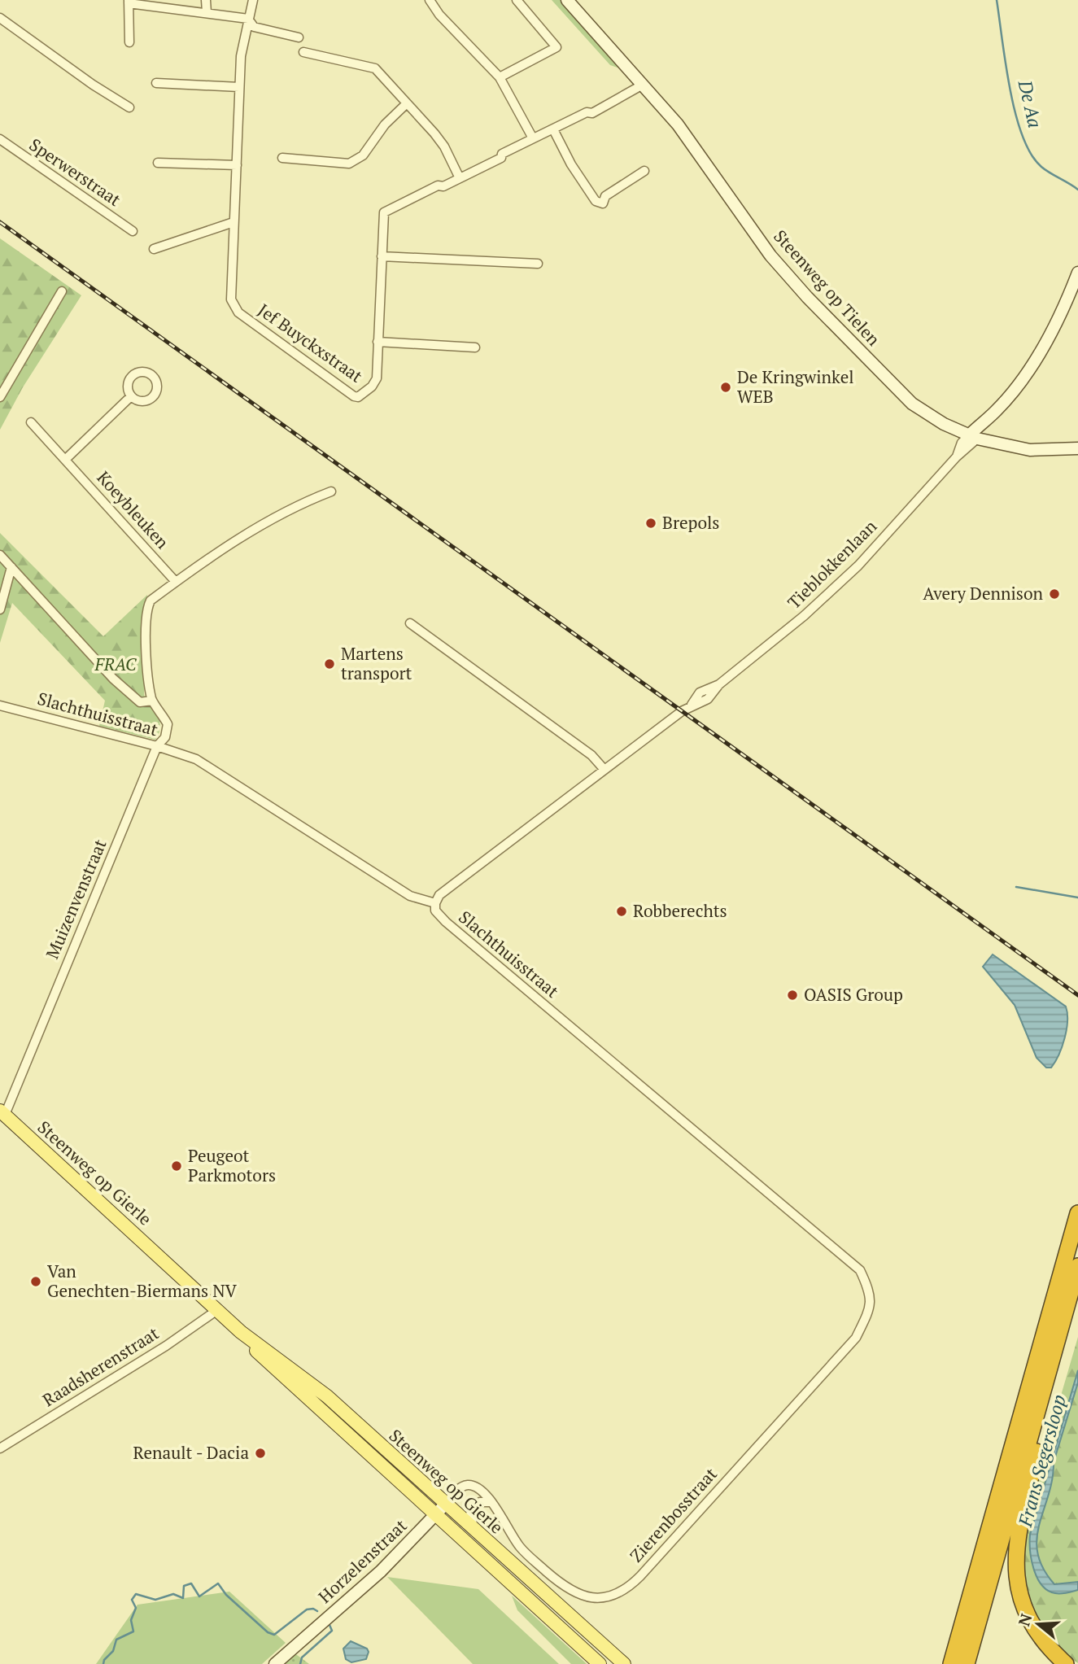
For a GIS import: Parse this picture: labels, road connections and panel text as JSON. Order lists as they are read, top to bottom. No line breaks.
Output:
{"streets":{"main road":["Steenweg op Gierle"],"street":["Sperwerstraat","Steenweg op Tielen","Jef Buyckxstraat","Koeybleuken","Tieblokkenlaan","Slachthuisstraat","Muizenvenstraat","Raadsherenstraat","Zierenbosstraat","Horzelenstraat"]},"crossings":[["Steenweg op Tielen","Jef Buyckxstraat"],["Steenweg op Tielen","Tieblokkenlaan"],["Koeybleuken","Muizenvenstraat"],["Tieblokkenlaan","Slachthuisstraat"],["Slachthuisstraat","Muizenvenstraat"],["Slachthuisstraat","Zierenbosstraat"],["Muizenvenstraat","Steenweg op Gierle"],["Steenweg op Gierle","Raadsherenstraat"],["Steenweg op Gierle","Zierenbosstraat"],["Steenweg op Gierle","Horzelenstraat"],["Zierenbosstraat","Horzelenstraat"]],"water":["De Aa","Frans Segersloop"],"parks":["FRAC"],"places":["De Kringwinkel WEB","Brepols","Avery Dennison","Martens transport","Robberechts","OASIS Group","Peugeot Parkmotors","Van Genechten-Biermans NV","Renault - Dacia"],"north":"left"}
